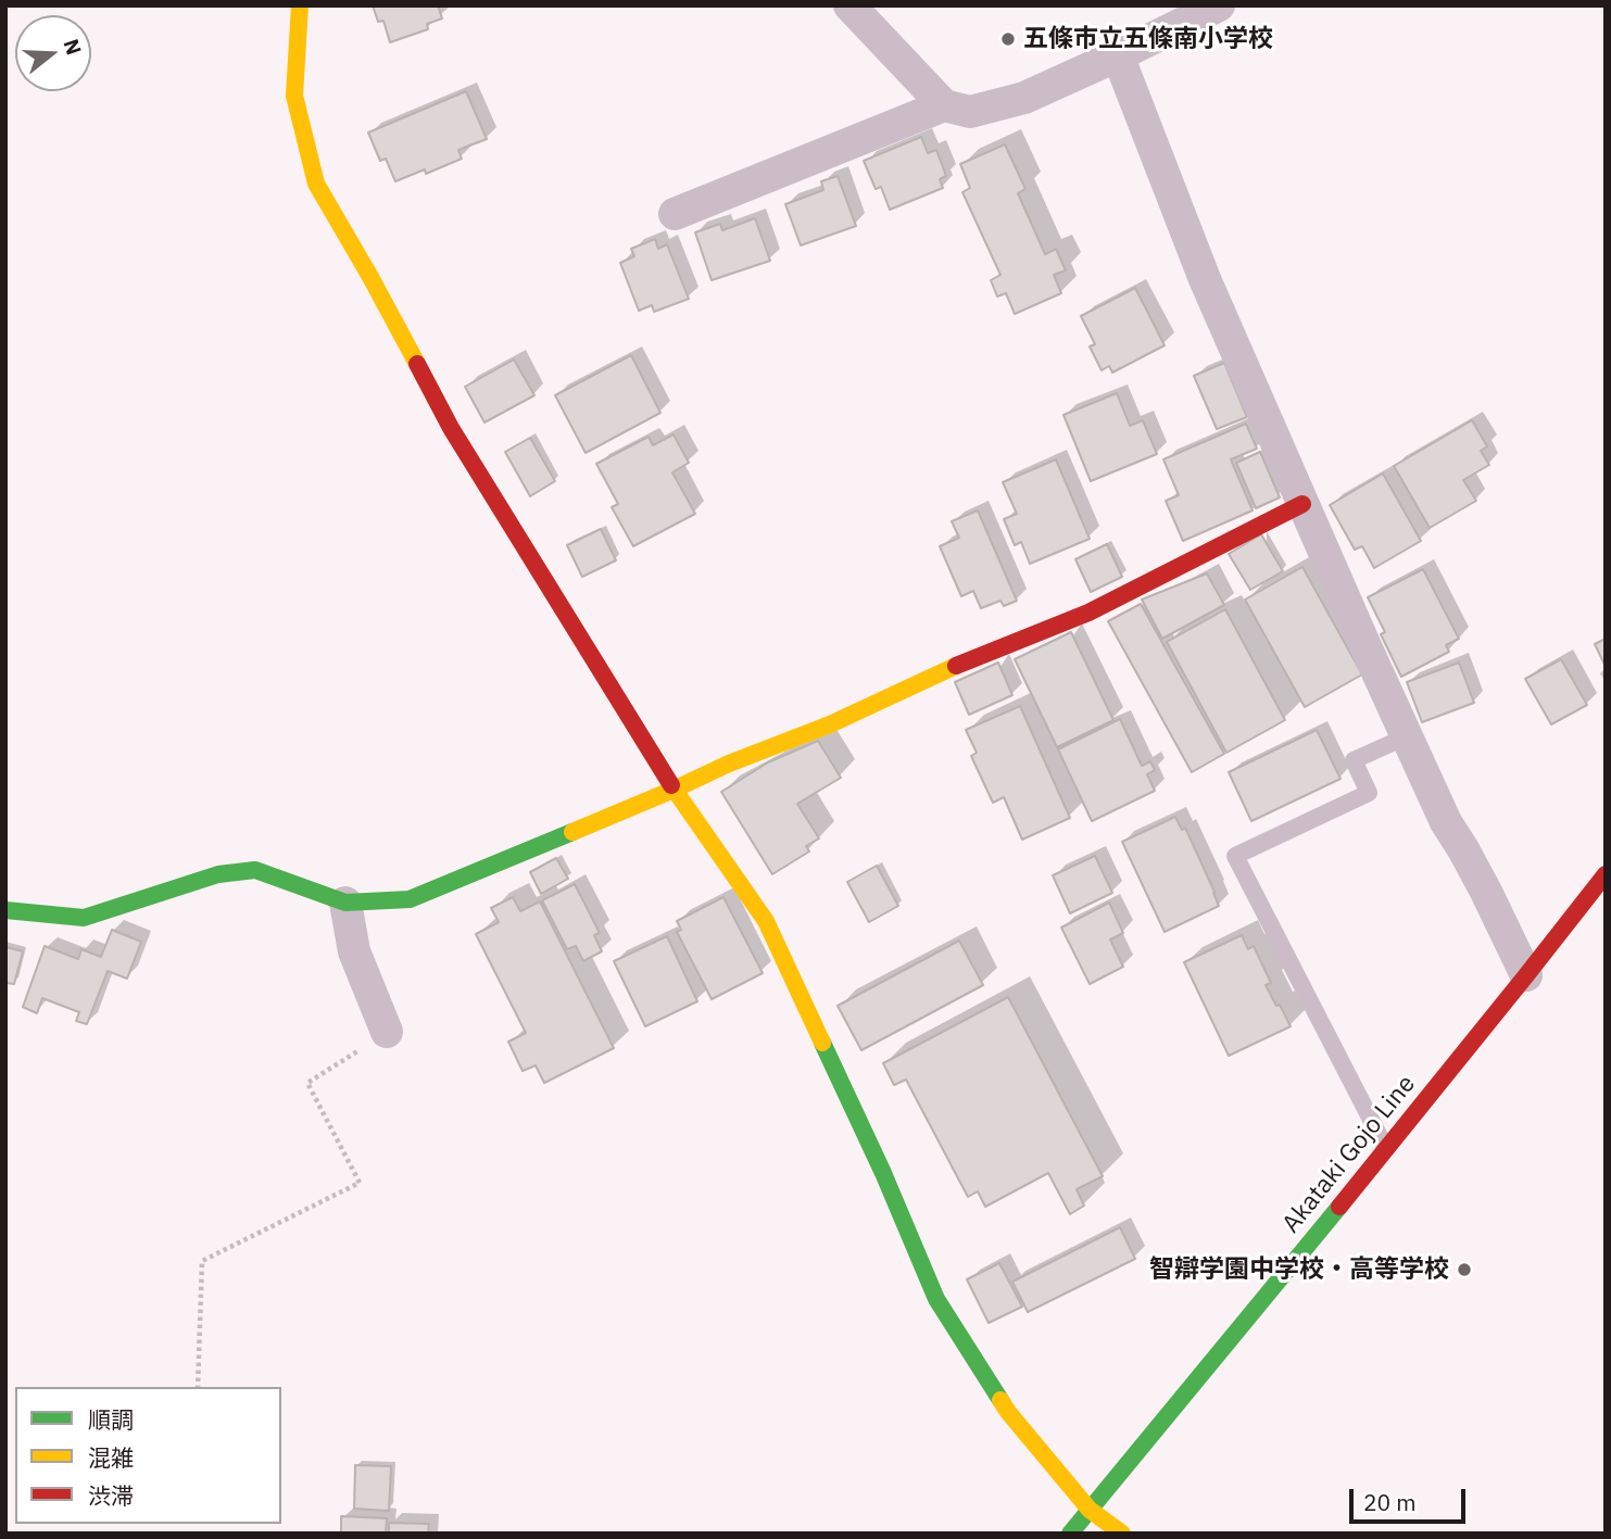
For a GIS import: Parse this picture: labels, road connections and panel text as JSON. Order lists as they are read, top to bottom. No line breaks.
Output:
{"streets":{"street":["Akataki Gojo Line"]},"places":["五條市立五條南小学校","智辯学園中学校・高等学校"],"legend":["順調","混雑","渋滞"],"scale_bar":"20 m","north":"right"}
